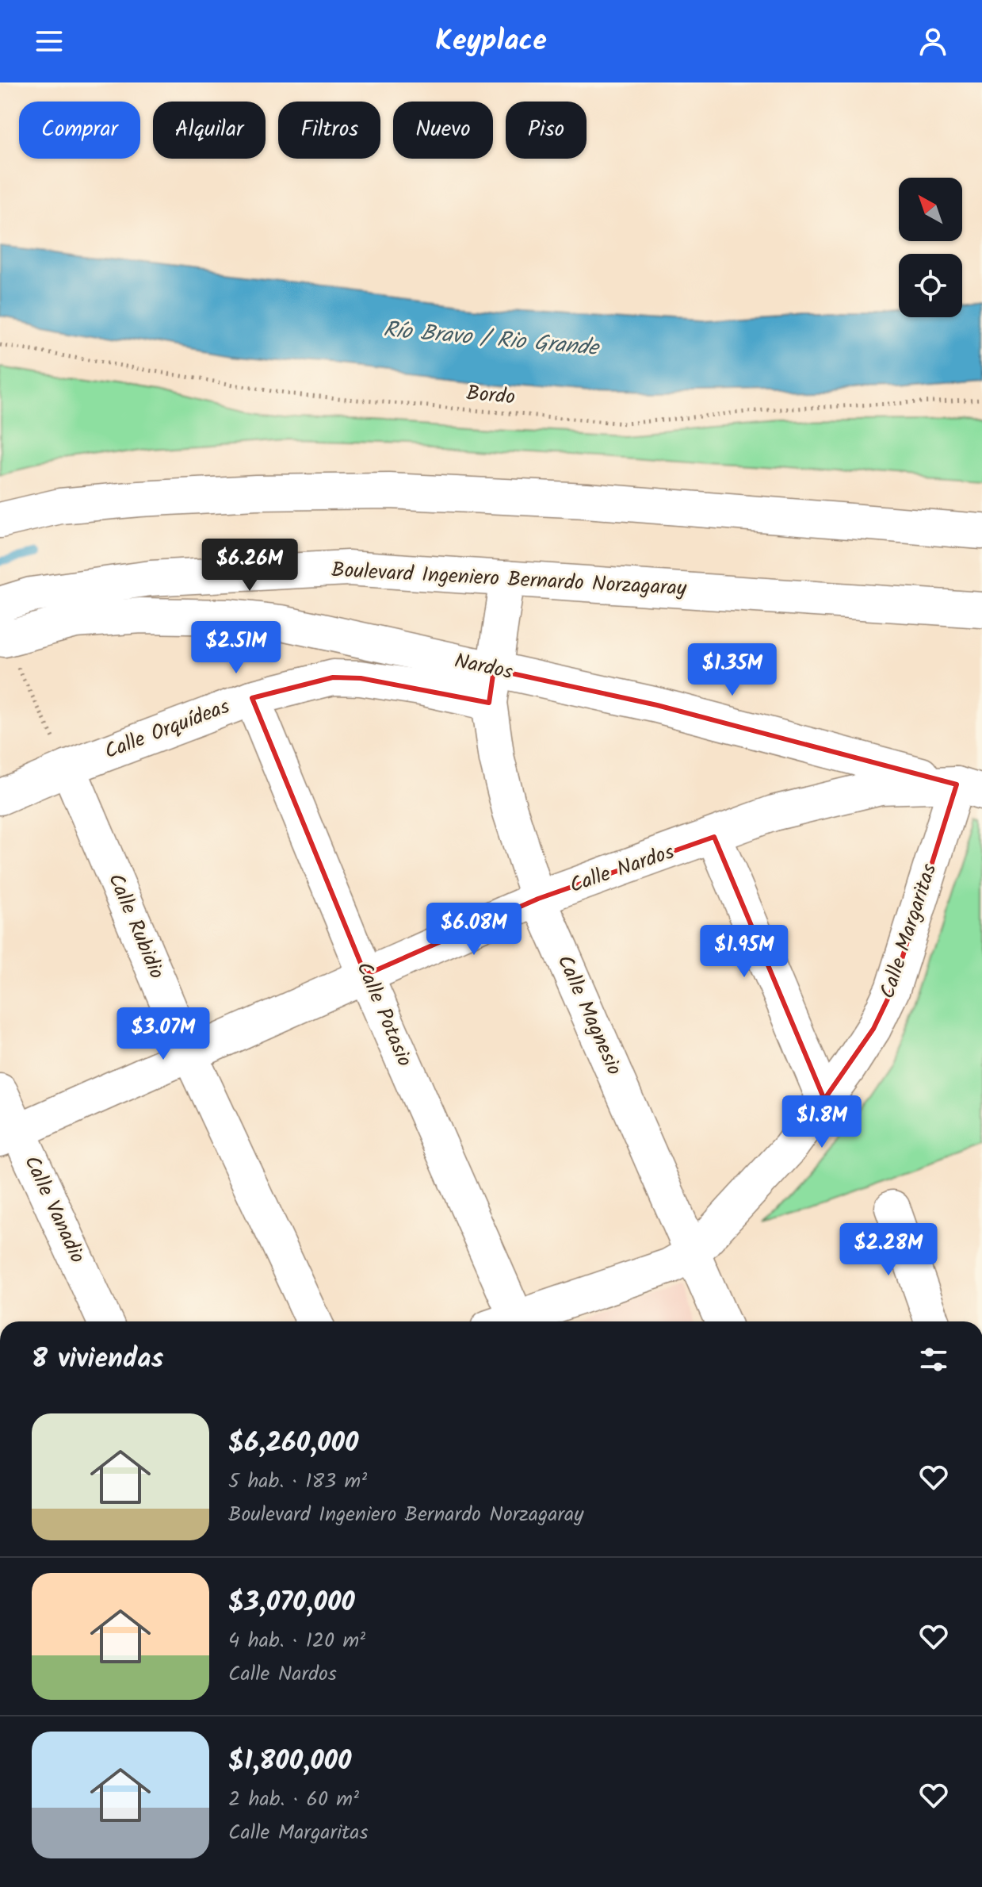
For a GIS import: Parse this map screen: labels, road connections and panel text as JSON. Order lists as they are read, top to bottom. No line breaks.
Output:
{"streets":{"main road":["Boulevard Ingeniero Bernardo Norzagaray","Nardos","Calle Orquídeas","Calle Nardos","Calle Rubidio","Calle Margaritas","Calle Potasio","Calle Magnesio","Calle Vanadio"],"path":["Bordo"]},"crossings":[["Boulevard Ingeniero Bernardo Norzagaray","Calle Magnesio"],["Nardos","Calle Orquídeas"],["Nardos","Calle Nardos"],["Nardos","Calle Margaritas"],["Nardos","Calle Magnesio"],["Calle Orquídeas","Calle Rubidio"],["Calle Orquídeas","Calle Potasio"],["Calle Orquídeas","Calle Magnesio"],["Calle Nardos","Calle Rubidio"],["Calle Nardos","Calle Margaritas"],["Calle Nardos","Calle Potasio"],["Calle Nardos","Calle Magnesio"],["Calle Nardos","Calle Vanadio"],["Calle Margaritas","Calle Magnesio"]],"water":["Río Bravo / Rio Grande"],"north":"top left","page":{"header":"Keyplace","chip":["Comprar","Alquilar","Filtros","Nuevo","Piso"],"price":["$6.26M","$2.51M","$1.35M","$6.08M","$1.95M","$3.07M","$1.8M","$2.28M"],"heading":"8 viviendas","list":[{"name":"$6,260,000","note":"5 hab. · 183 m² · Boulevard Ingeniero Bernardo Norzagaray"},{"name":"$3,070,000","note":"4 hab. · 120 m² · Calle Nardos"},{"name":"$1,800,000","note":"2 hab. · 60 m² · Calle Margaritas"}]}}
